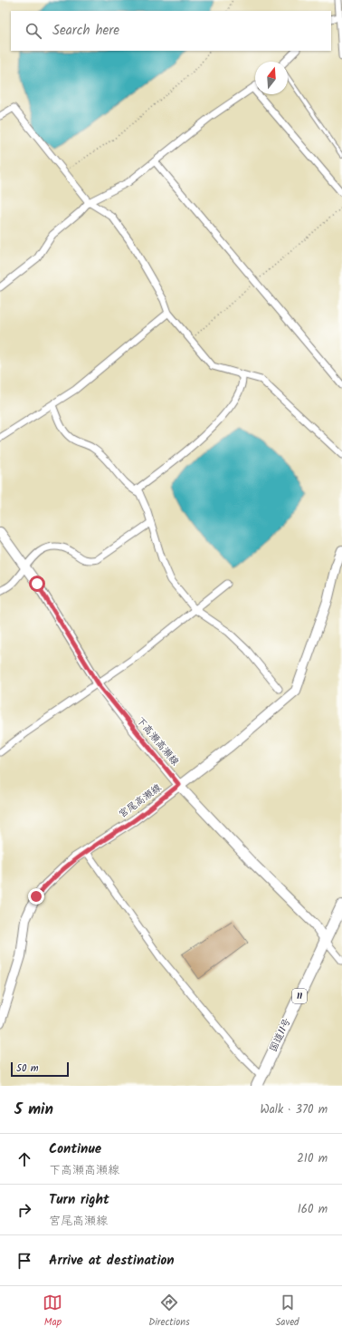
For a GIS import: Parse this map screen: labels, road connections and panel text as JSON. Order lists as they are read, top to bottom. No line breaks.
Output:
{"streets":{"highway":["11","国道11号"],"main road":["下高瀬高瀬線","宮尾高瀬線"]},"crossings":[["下高瀬高瀬線","宮尾高瀬線"],["下高瀬高瀬線","国道11号"]],"scale_bar":"50 m","north":"top","page":{"search":"Search here","scale":"50 m","heading":["5 min","Walk · 370 m"],"list":[["Continue","下高瀬高瀬線","210 m"],["Turn right","宮尾高瀬線","160 m"],"Arrive at destination"],"nav":["Map","Directions","Saved"]}}
